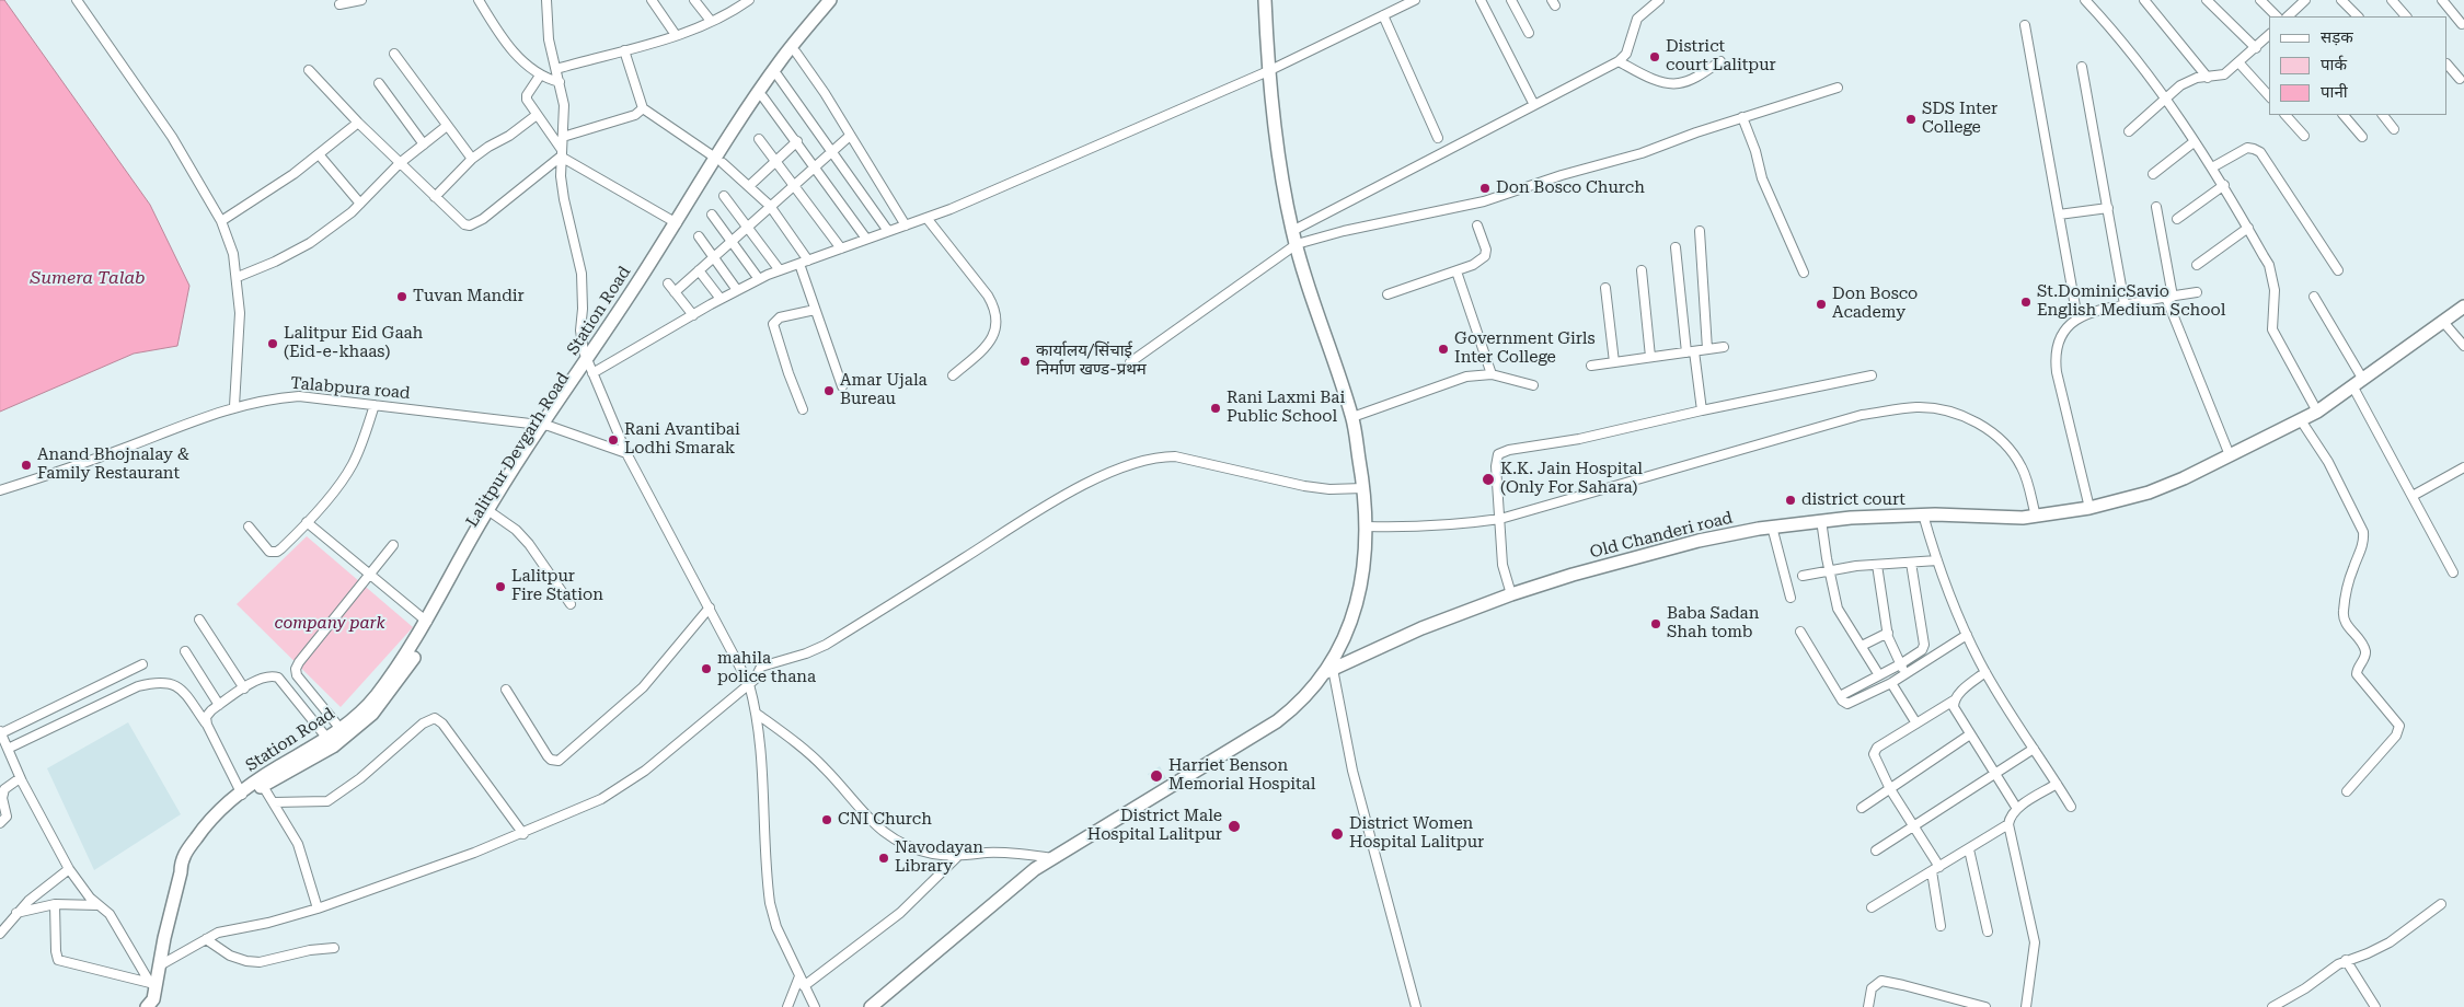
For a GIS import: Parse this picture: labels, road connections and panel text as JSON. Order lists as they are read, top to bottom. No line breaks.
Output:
{"streets":{"street":["Station Road","Talabpura road","Lalitpur Devgarh Road","Old Chanderi road"]},"crossings":[["Station Road","Talabpura road"],["Station Road","Lalitpur Devgarh Road"],["Talabpura road","Lalitpur Devgarh Road"]],"water":["Sumera Talab"],"parks":["company park"],"places":["District court Lalitpur","SDS Inter College","Don Bosco Church","Tuvan Mandir","St.DominicSavio English Medium School","Don Bosco Academy","Lalitpur Eid Gaah (Eid-e-khaas)","Government Girls Inter College","कार्यालय/सिंचाई निर्माण खण्ड-प्रथम","Amar Ujala Bureau","Rani Laxmi Bai Public School","Rani Avantibai Lodhi Smarak","Anand Bhojnalay & Family Restaurant","K.K. Jain Hospital (Only For Sahara)","district court","Lalitpur Fire Station","Baba Sadan Shah tomb","mahila police thana","Harriet Benson Memorial Hospital","CNI Church","District Male Hospital Lalitpur","District Women Hospital Lalitpur","Navodayan Library"],"legend":["सड़क","पार्क","पानी"]}
